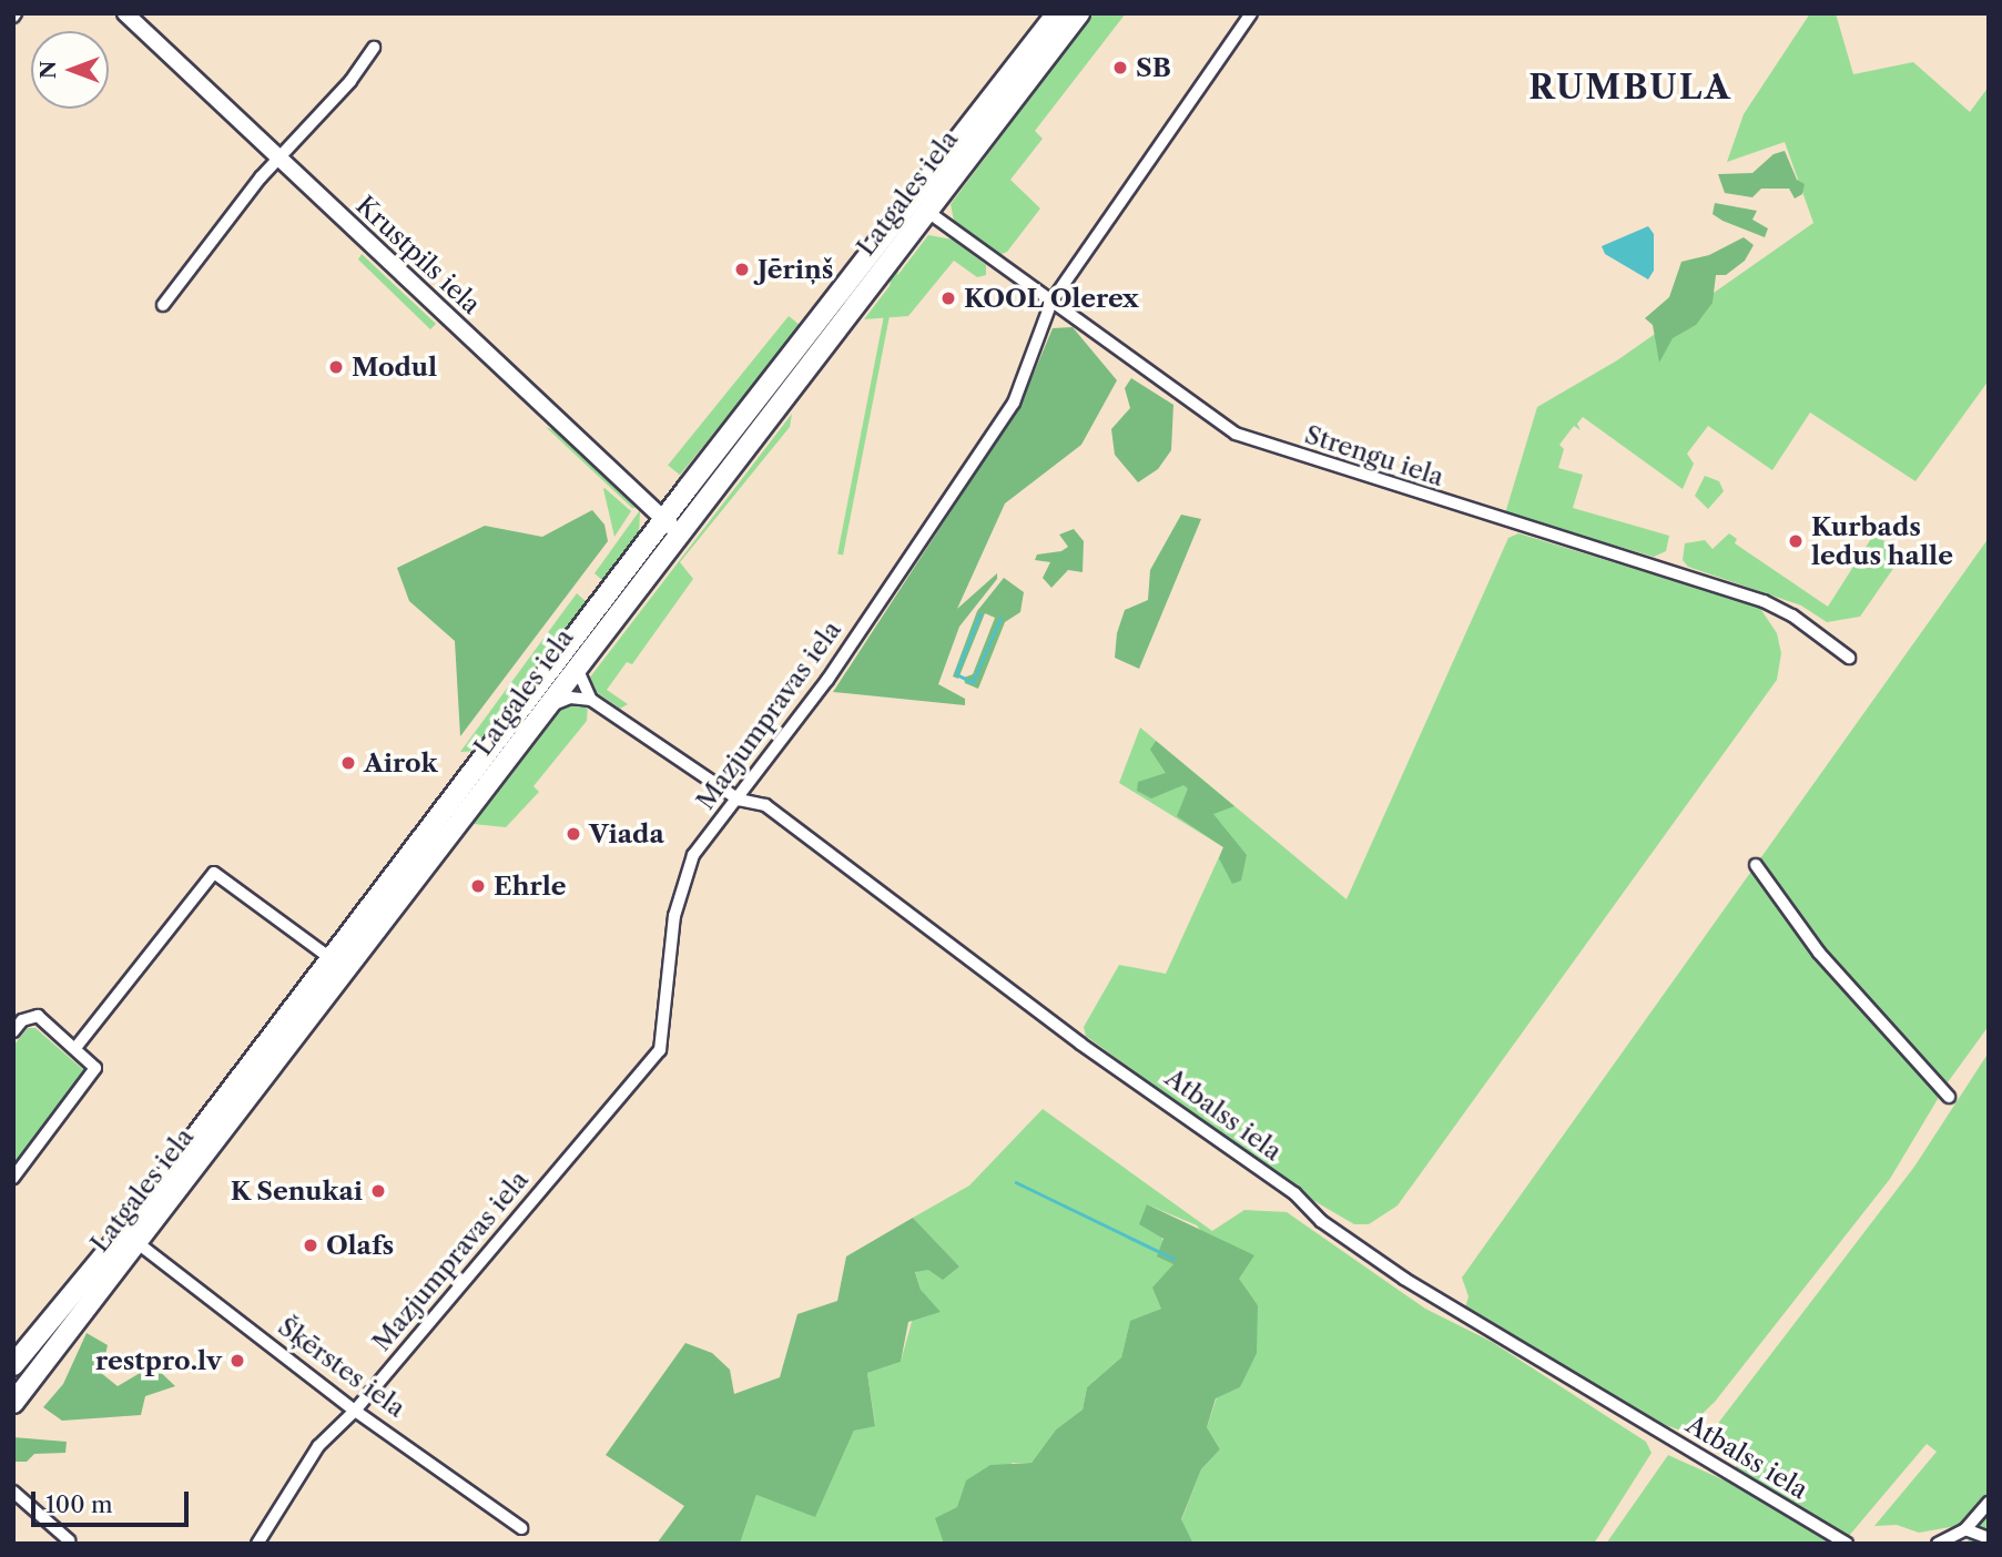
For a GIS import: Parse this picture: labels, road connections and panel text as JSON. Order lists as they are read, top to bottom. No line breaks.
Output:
{"streets":{"highway":["Latgales iela"],"street":["Krustpils iela","Strengu iela","Mazjumpravas iela","Atbalss iela","Šķērstes iela"]},"crossings":[["Latgales iela","Krustpils iela"],["Latgales iela","Strengu iela"],["Latgales iela","Šķērstes iela"],["Strengu iela","Mazjumpravas iela"],["Mazjumpravas iela","Atbalss iela"],["Mazjumpravas iela","Šķērstes iela"]],"districts":["RUMBULA"],"places":["SB","Jēriņš","KOOL Olerex","Modul","Kurbads ledus halle","Airok","Viada","Ehrle","K Senukai","Olafs","restpro.lv"],"scale_bar":"100 m","north":"left"}
